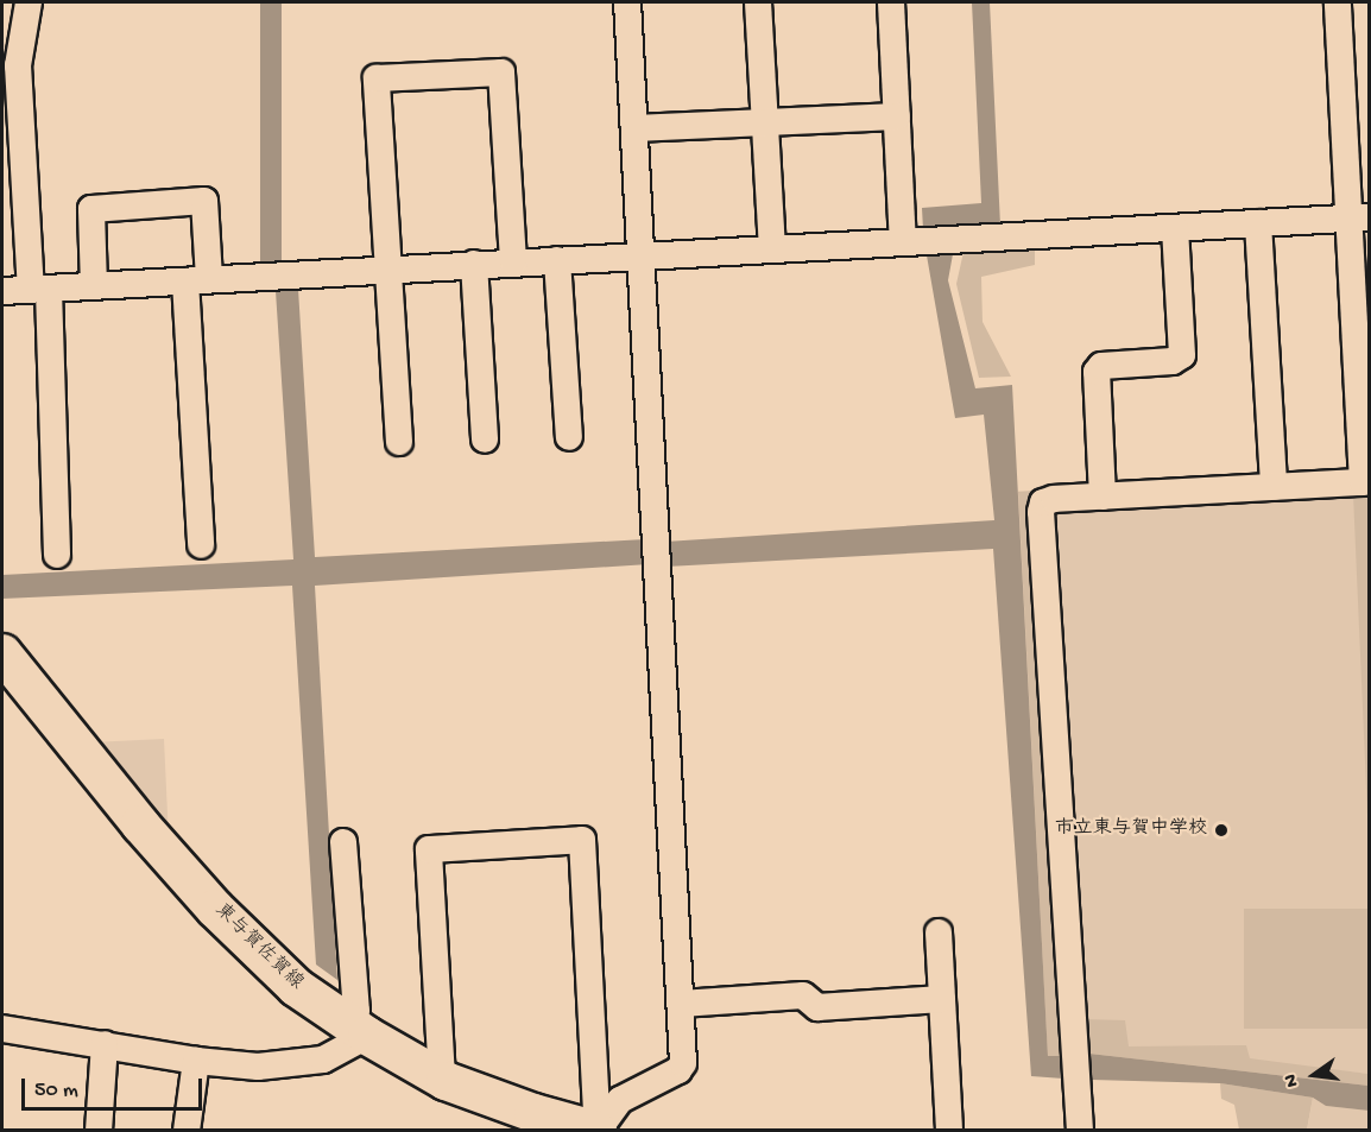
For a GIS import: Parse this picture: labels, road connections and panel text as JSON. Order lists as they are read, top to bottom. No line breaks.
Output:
{"streets":{"main road":["東与賀佐賀線"]},"places":["市立東与賀中学校"],"scale_bar":"50 m","north":"left"}
